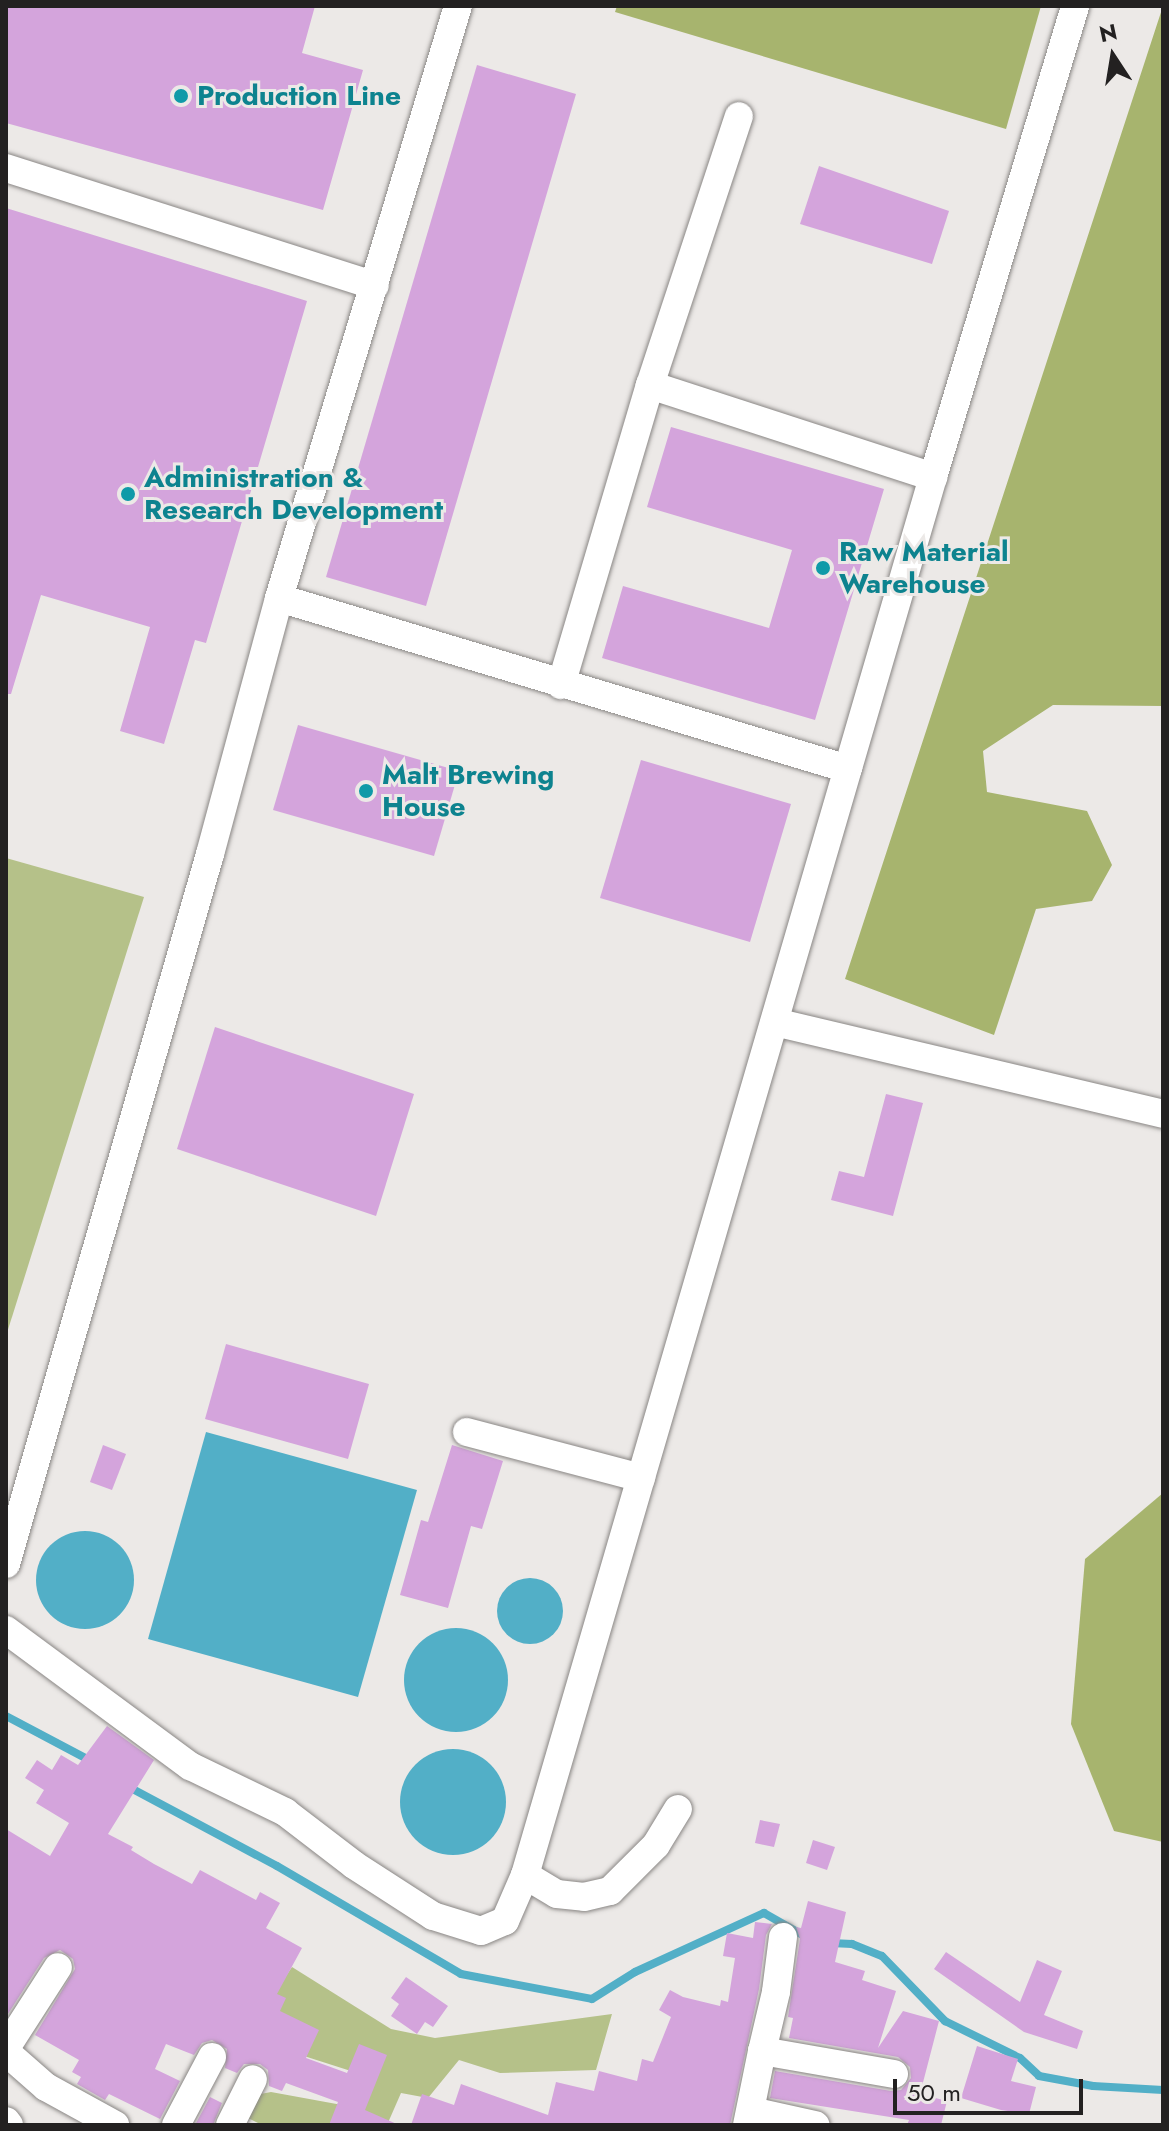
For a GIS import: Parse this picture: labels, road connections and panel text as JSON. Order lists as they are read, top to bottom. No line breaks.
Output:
{"places":["Production Line","Administration & Research Development","Raw Material Warehouse","Malt Brewing House"],"scale_bar":"50 m","north":"top"}
